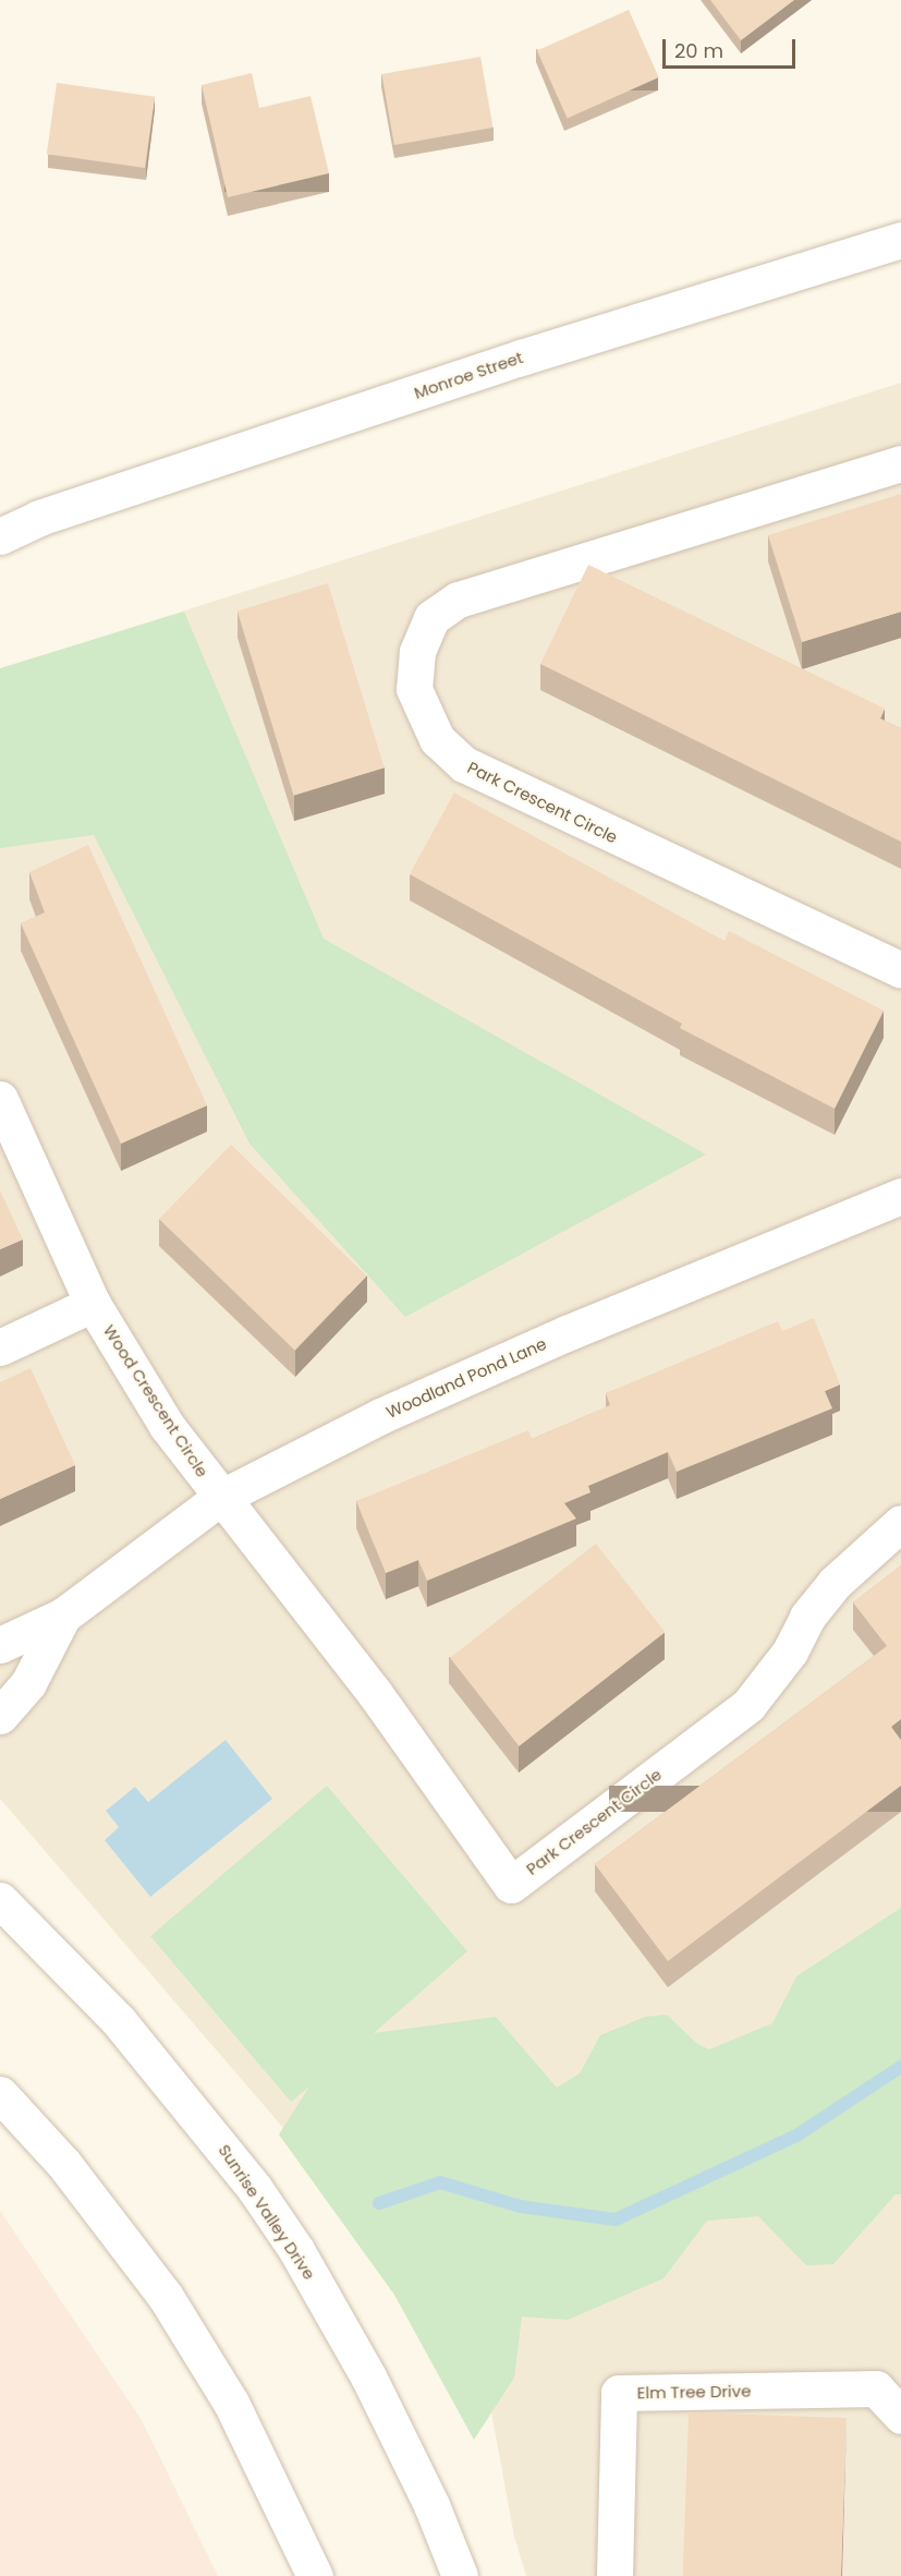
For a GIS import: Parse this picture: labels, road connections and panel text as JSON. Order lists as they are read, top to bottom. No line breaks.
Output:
{"streets":{"street":["Monroe Street","Park Crescent Circle","Woodland Pond Lane","Wood Crescent Circle","Sunrise Valley Drive","Elm Tree Drive"]},"crossings":[["Park Crescent Circle","Woodland Pond Lane"],["Park Crescent Circle","Wood Crescent Circle"],["Woodland Pond Lane","Wood Crescent Circle"]],"scale_bar":"20 m"}
